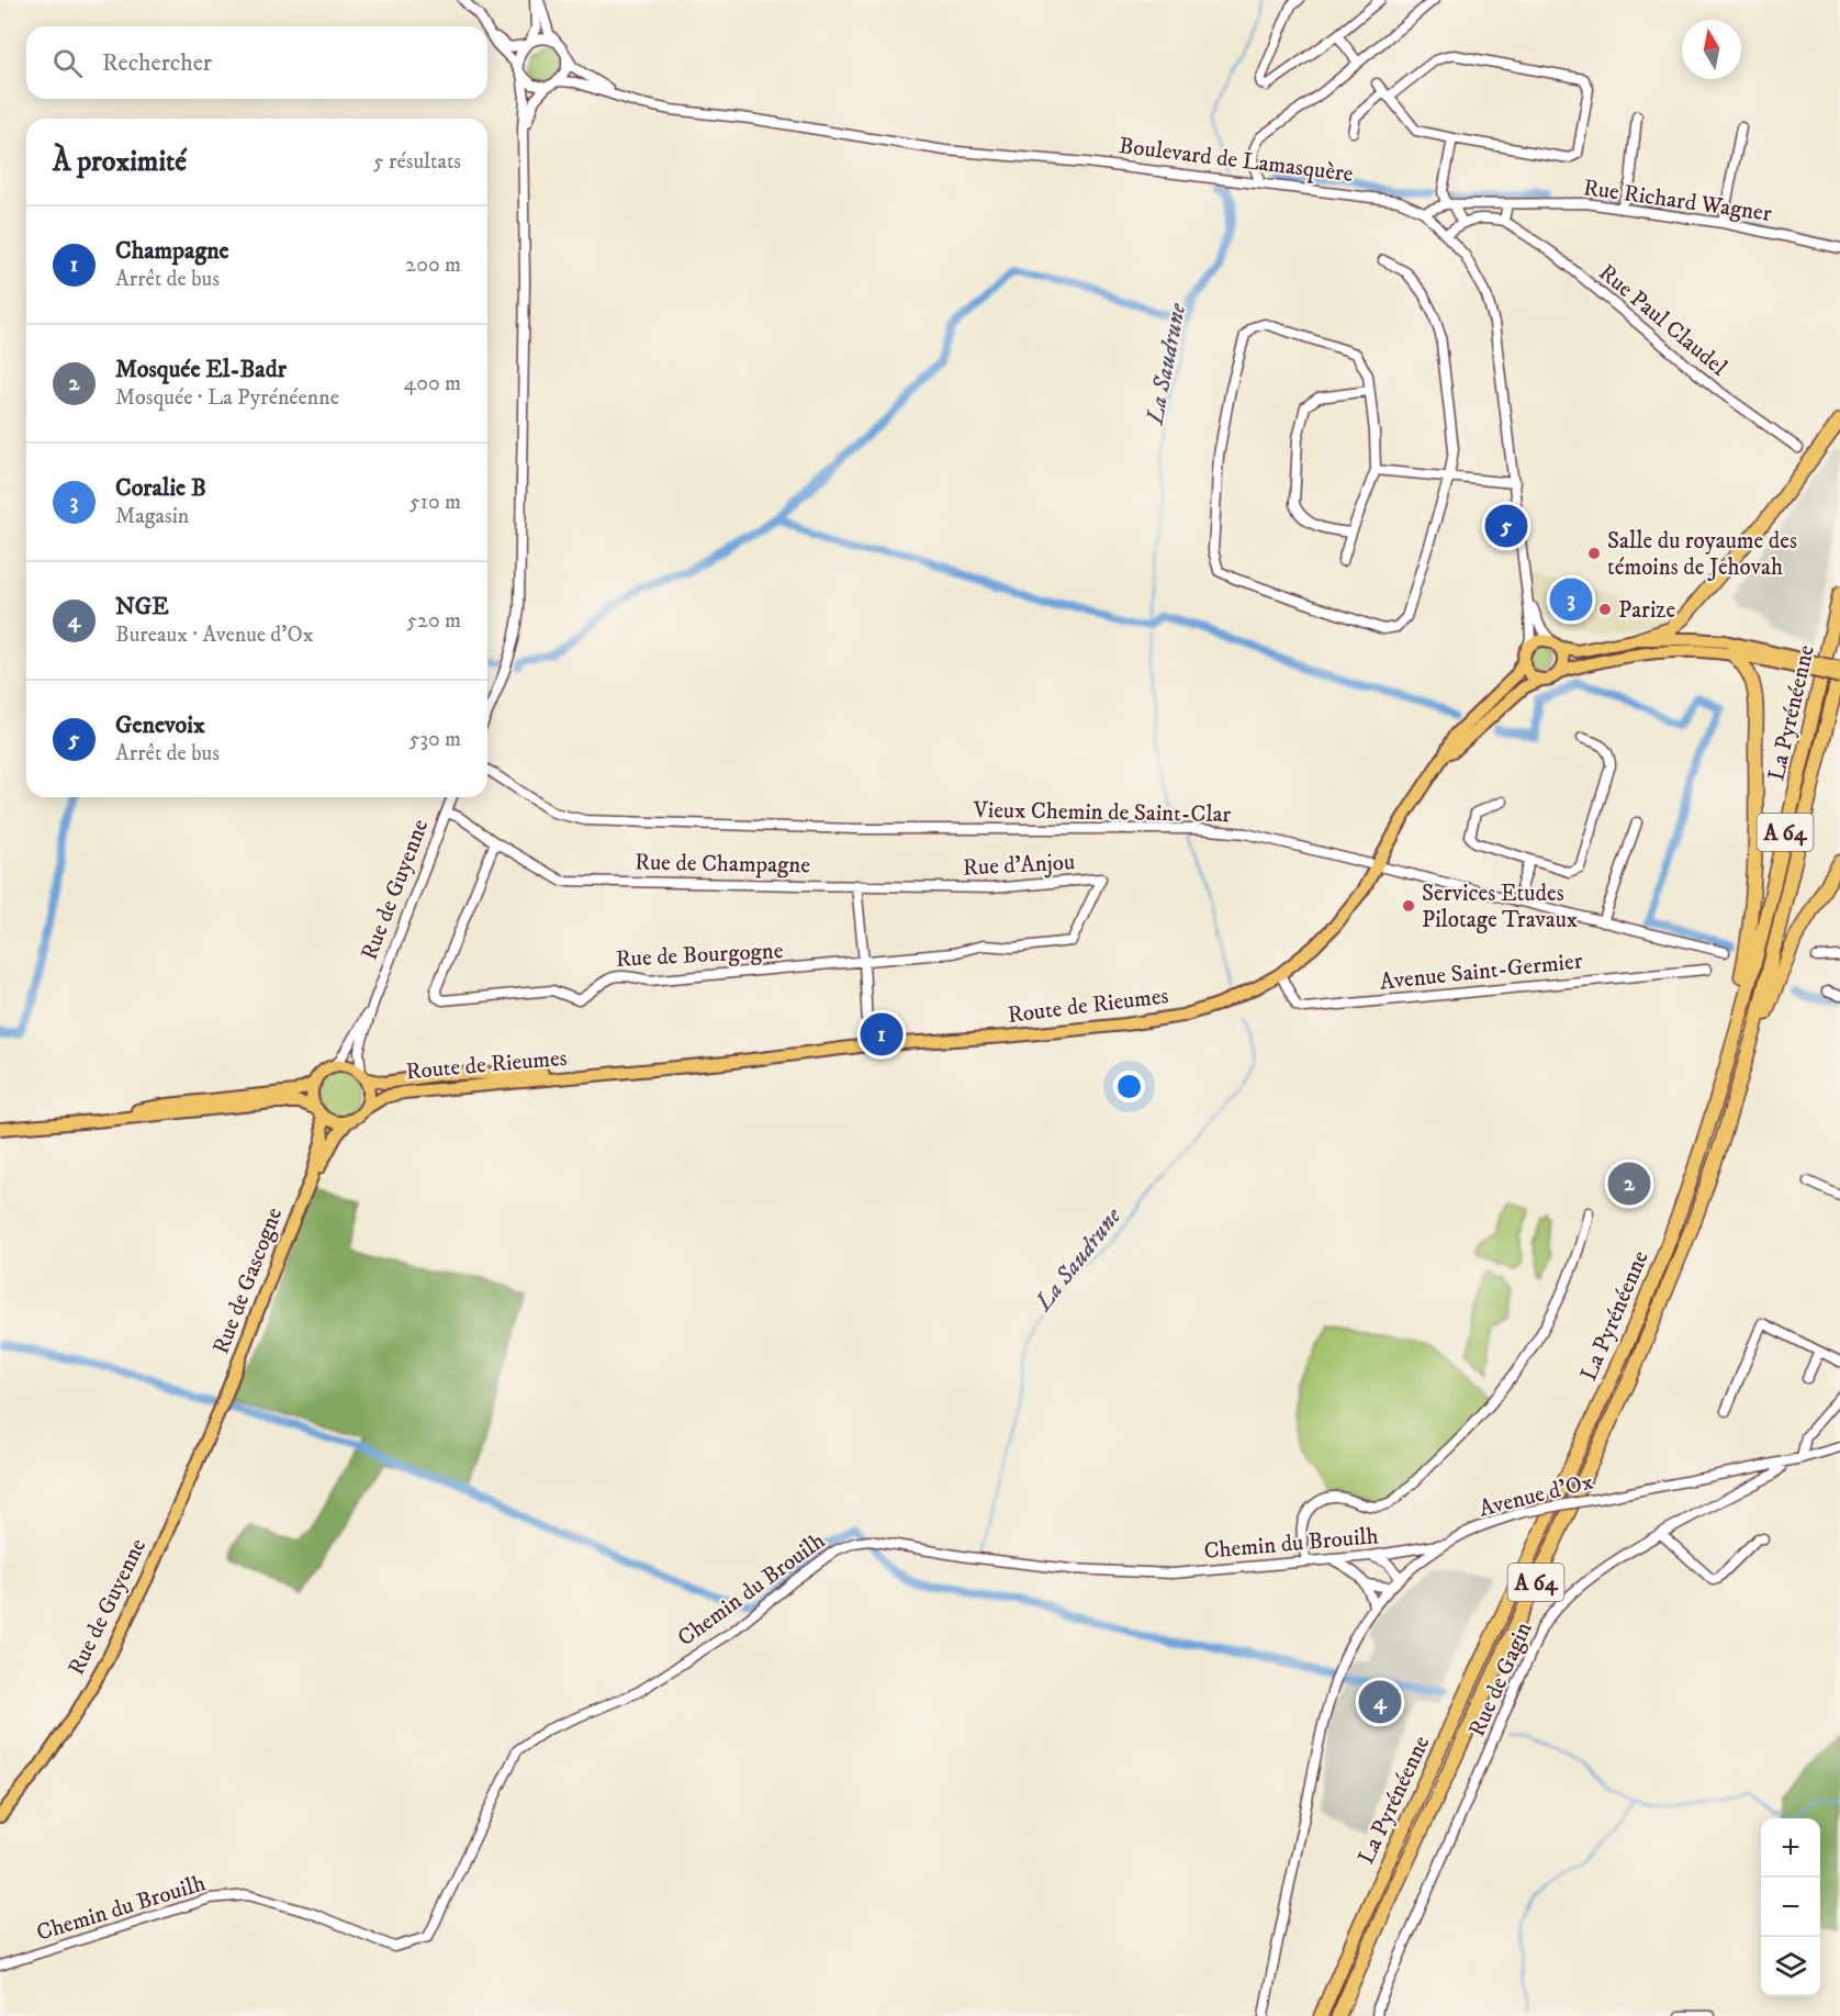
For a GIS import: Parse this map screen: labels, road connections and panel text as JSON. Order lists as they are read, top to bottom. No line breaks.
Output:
{"streets":{"highway":["La Pyrénéenne","A 64"],"main road":["Rue de Guyenne","Route de Rieumes","Rue de Gascogne"],"street":["Boulevard de Lamasquère","Rue Richard Wagner","Rue Paul Claudel","Vieux Chemin de Saint-Clar","Rue de Champagne","Rue d'Anjou","Rue de Bourgogne","Avenue Saint-Germier","Avenue d'Ox","Chemin du Brouilh","Rue de Gagin"]},"crossings":[["Boulevard de Lamasquère","Rue Richard Wagner"],["Boulevard de Lamasquère","Route de Rieumes"],["Vieux Chemin de Saint-Clar","Route de Rieumes"],["Rue de Champagne","Rue d'Anjou"],["Rue de Champagne","Rue de Guyenne"],["Rue de Champagne","Rue de Bourgogne"],["Rue d'Anjou","Rue de Bourgogne"],["Rue de Guyenne","Route de Rieumes"],["Rue de Guyenne","Rue de Gascogne"],["Avenue Saint-Germier","Route de Rieumes"],["Avenue d'Ox","Chemin du Brouilh"],["Avenue d'Ox","Rue de Gagin"]],"water":["La Saudrune"],"places":["Salle du royaume des témoins de Jehovah","Parize","Services Etudes Pilotage Travaux"],"north":"top","page":{"search":"Rechercher","heading":["À proximité","5 résultats"],"list":[{"mark":"1","name":"Champagne","note":"Arrêt de bus","value":"200 m"},{"mark":"2","name":"Mosquée El-Badr","note":"Mosquée · La Pyrénéenne","value":"400 m"},{"mark":"3","name":"Coralie B","note":"Magasin","value":"510 m"},{"mark":"4","name":"NGE","note":"Bureaux · Avenue d'Ox","value":"520 m"},{"mark":"5","name":"Genevoix","note":"Arrêt de bus","value":"530 m"}],"pins":["5","3","1","2","4"],"map_buttons":["+","−"]}}
